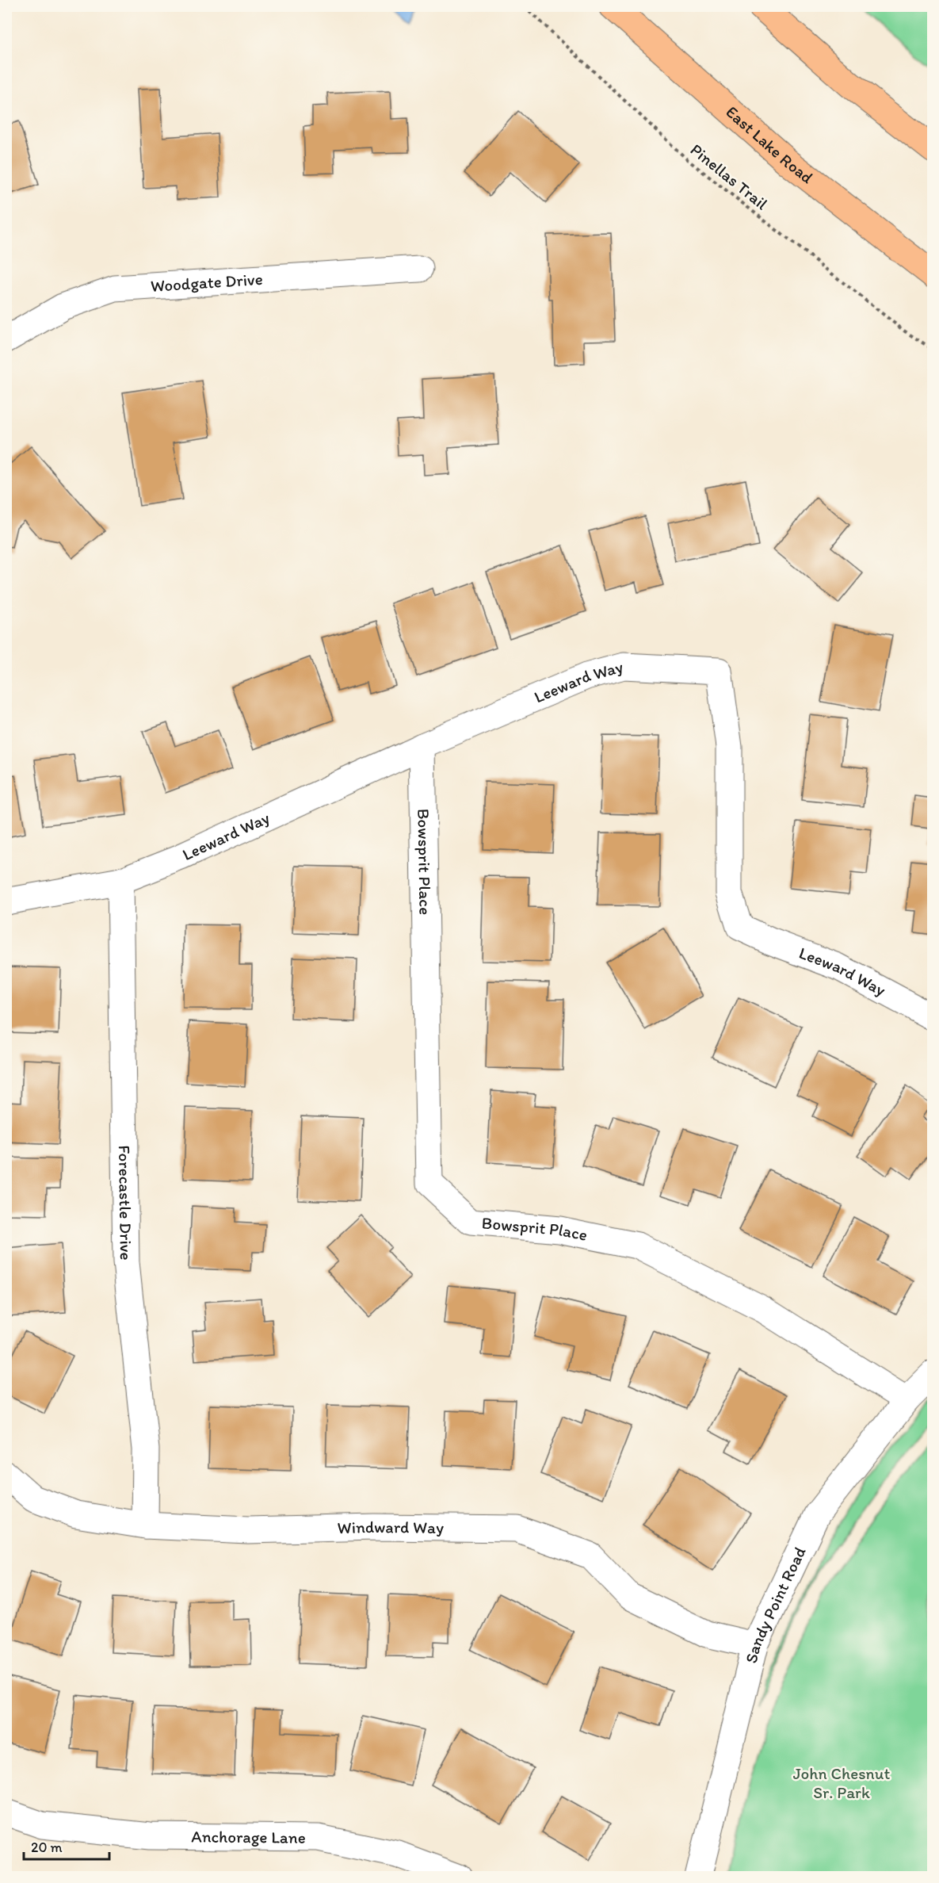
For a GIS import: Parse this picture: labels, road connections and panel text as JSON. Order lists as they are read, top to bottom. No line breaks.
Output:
{"streets":{"main road":["East Lake Road"],"street":["Woodgate Drive","Leeward Way","Bowsprit Place","Forecastle Drive","Windward Way","Sandy Point Road","Anchorage Lane"],"path":["Pinellas Trail"]},"crossings":[["Leeward Way","Bowsprit Place"],["Leeward Way","Forecastle Drive"],["Bowsprit Place","Sandy Point Road"],["Forecastle Drive","Windward Way"],["Windward Way","Sandy Point Road"]],"parks":["John Chesnut Sr. Park"],"scale_bar":"20 m"}
